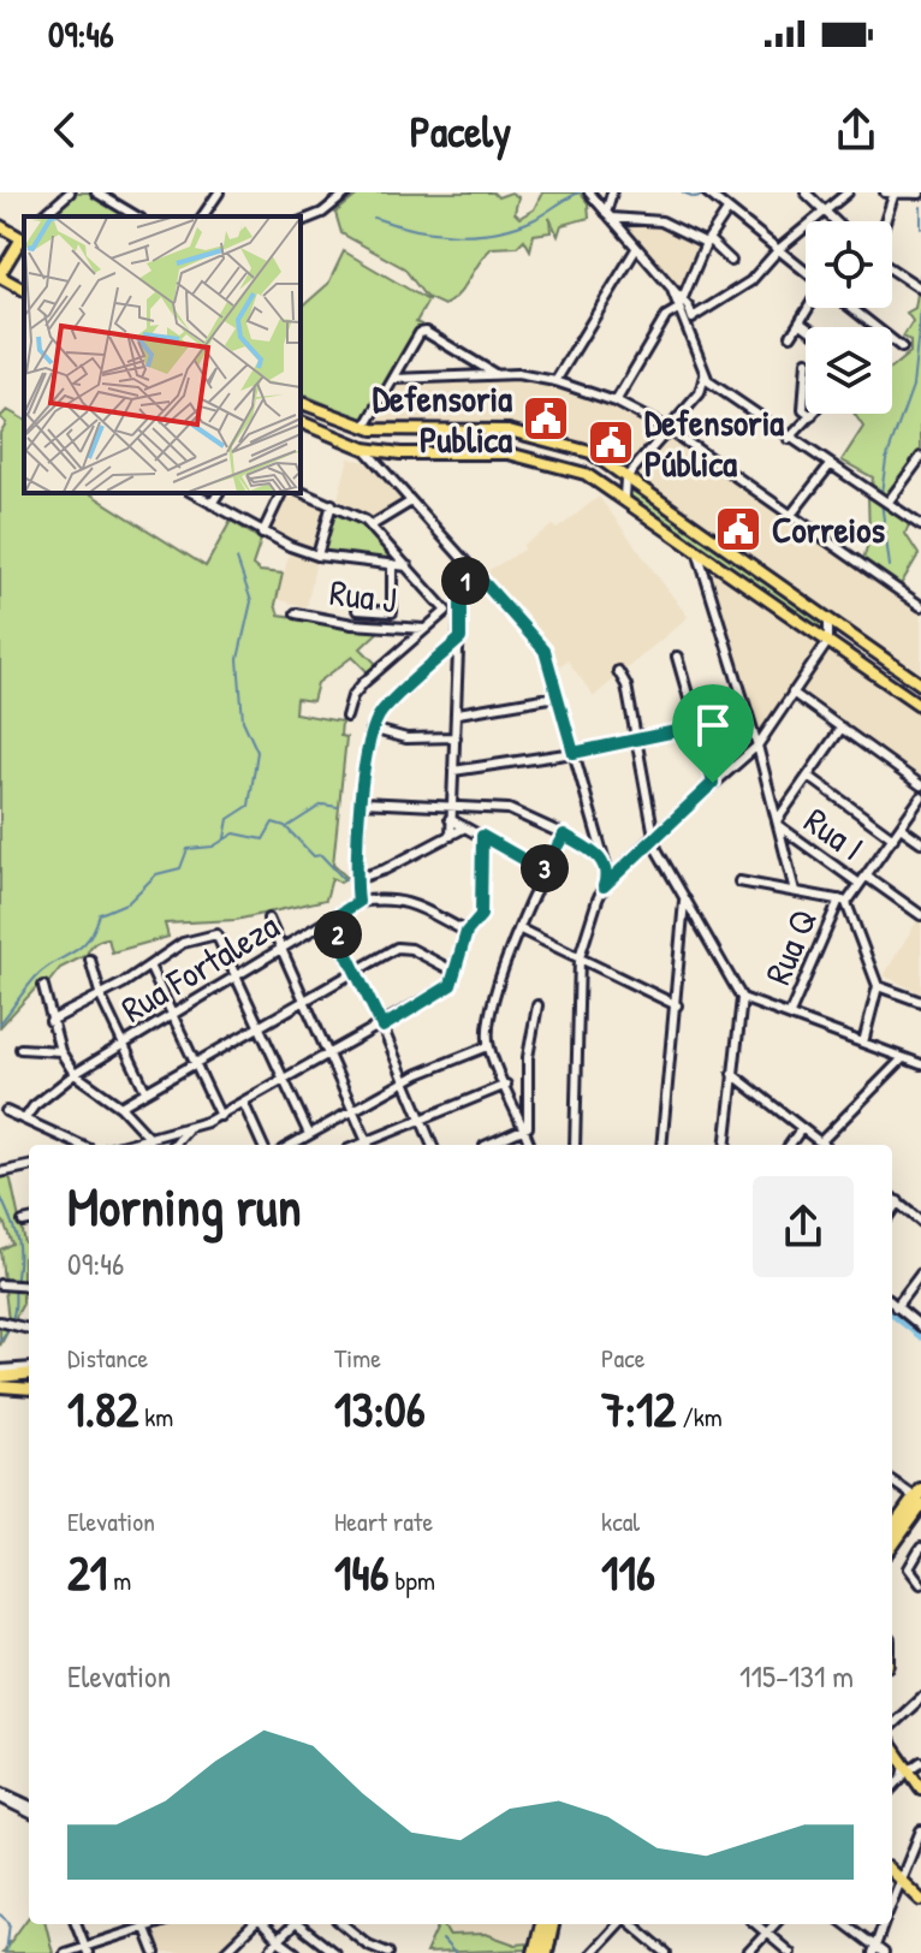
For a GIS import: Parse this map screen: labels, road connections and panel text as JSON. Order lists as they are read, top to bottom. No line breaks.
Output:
{"streets":{"street":["Rua J","Rua I","Rua Q","Rua Fortaleza"]},"crossings":[["Rua I","Rua Q"]],"places":{"public building":["Defensoria Publica","Defensoria Pública","Correios"]},"page":{"status":"09:46","header":"Pacely","pins":["1","3","2"],"heading":["Morning run","09:46"],"stats":[["Distance","1.82 km"],["Time","13:06"],["Pace","7:12 /km"],["Elevation","21 m"],["Heart rate","146 bpm"],["kcal","116"]],"chart":["Elevation","115–131 m"]}}
